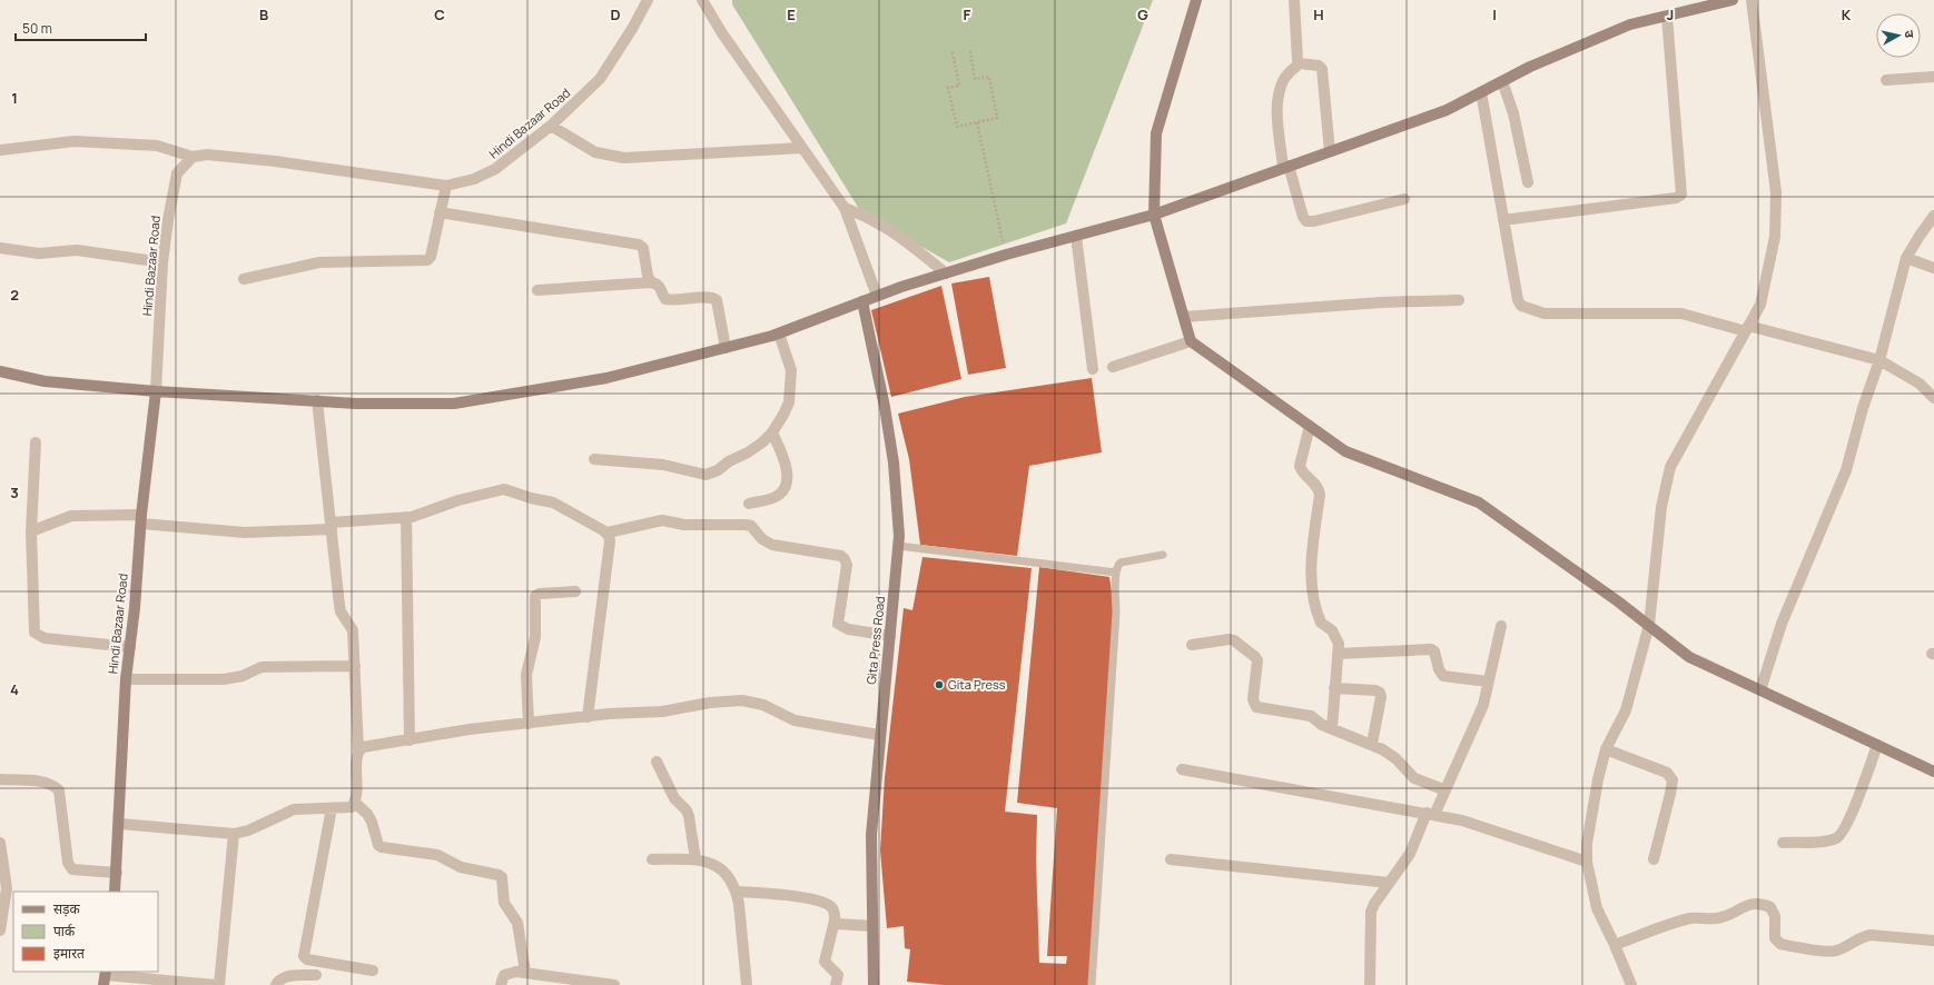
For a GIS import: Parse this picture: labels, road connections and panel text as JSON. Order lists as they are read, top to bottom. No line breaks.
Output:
{"streets":{"street":["Hindi Bazaar Road","Gita Press Road"]},"places":["Gita Press"],"legend":["सड़क","पार्क","इमारत"],"scale_bar":"50 m","north":"right","grid":{"columns":["B","C","D","E","F","G","H","I","J","K"],"rows":["1","2","3","4"]}}
